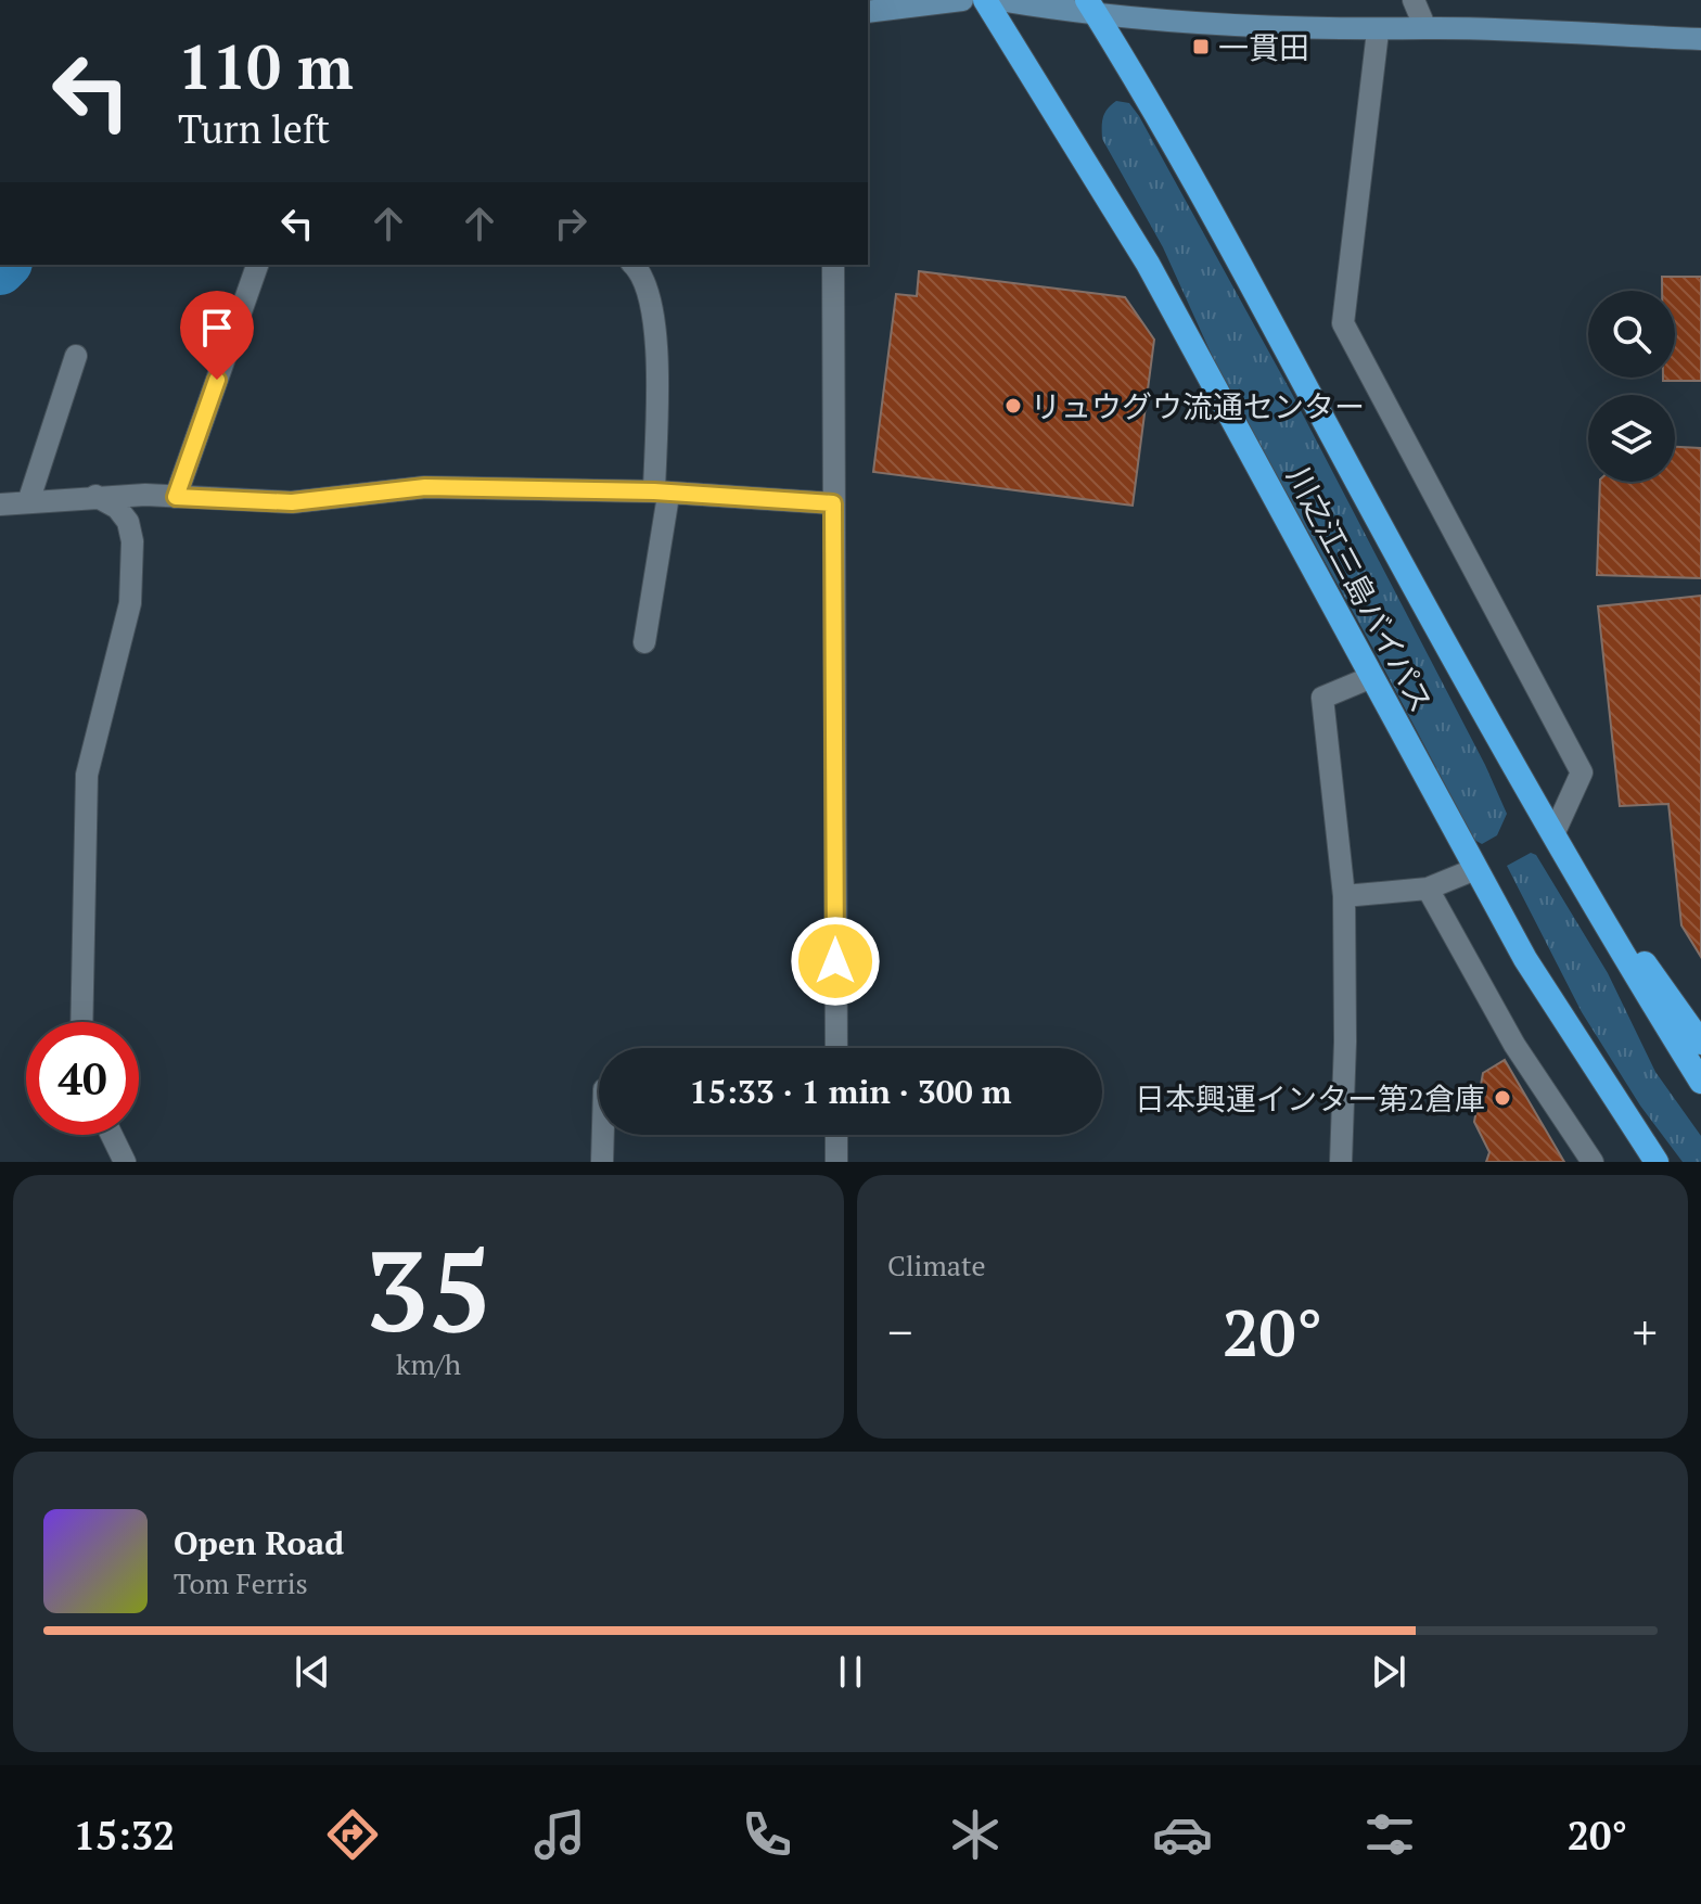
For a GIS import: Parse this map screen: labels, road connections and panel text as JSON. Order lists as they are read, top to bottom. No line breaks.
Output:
{"streets":{"highway":["川之江三島バイパス"]},"places":{"transit":["一貫田"],"other":["リュウグウ流通センター","日本興運インター第2倉庫"]},"page":{"turn":["110 m","Turn left"],"limit":"40","trip":"15:33 · 1 min · 300 m","tile":[["35","km/h"],"Climate"],"heat":["−","20°","+"],"song":["Open Road","Tom Ferris"],"tabs":["15:32","20°"]}}
